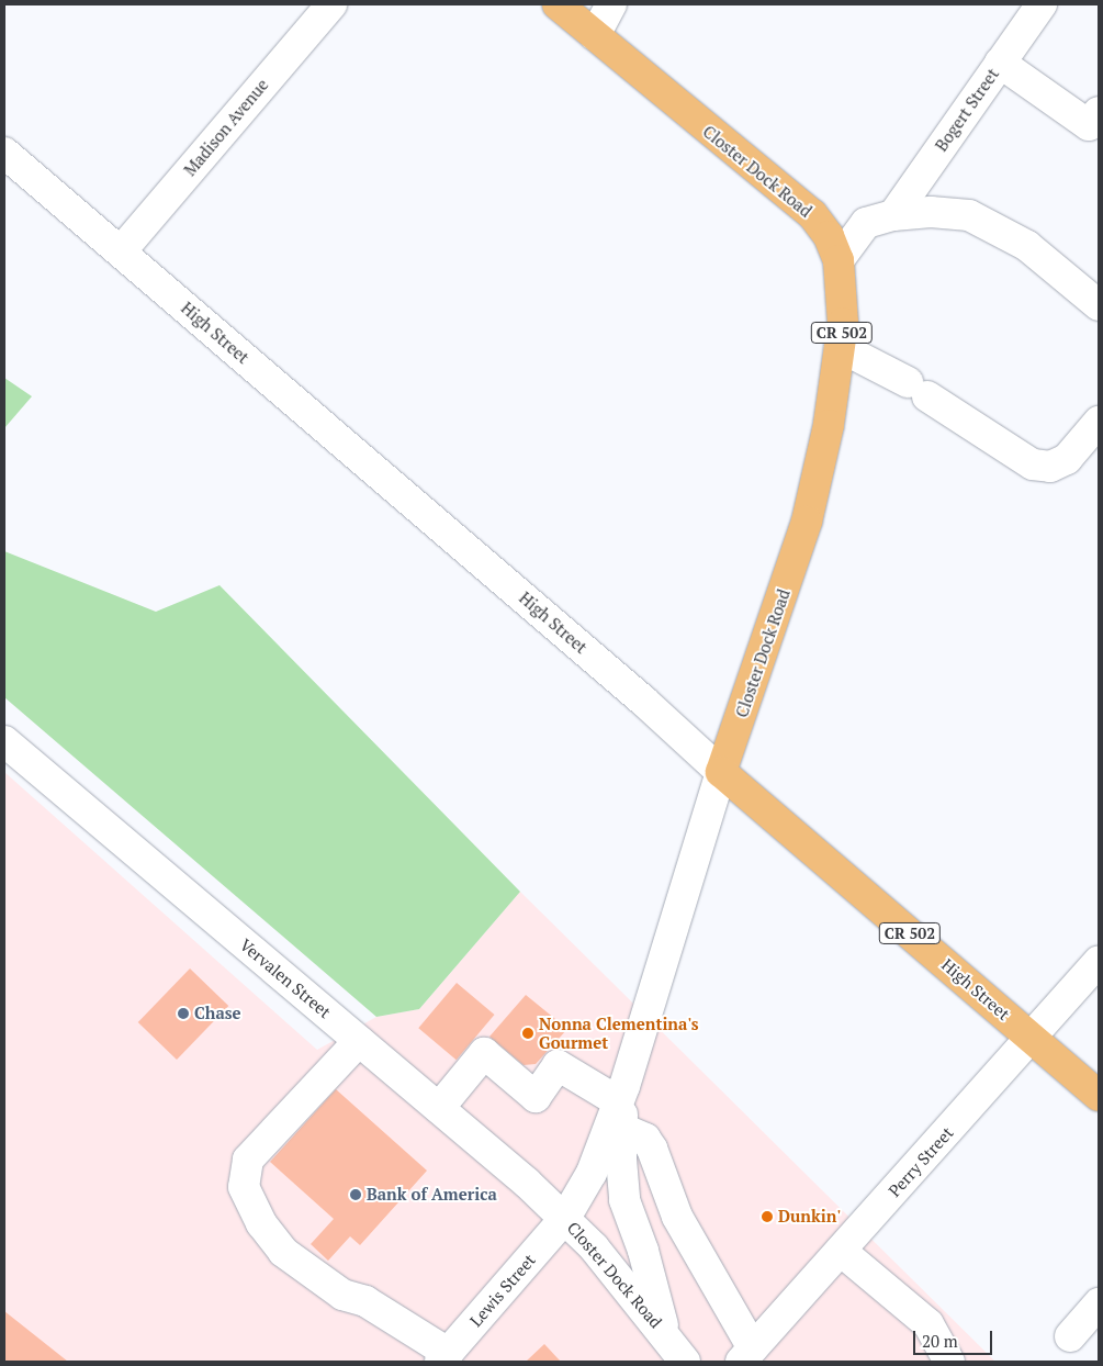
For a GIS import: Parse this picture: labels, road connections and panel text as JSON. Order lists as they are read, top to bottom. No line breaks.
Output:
{"streets":{"main road":["Closter Dock Road","High Street","CR 502"],"street":["Bogert Street","Madison Avenue","Vervalen Street","Perry Street","Lewis Street"]},"crossings":[["Madison Avenue","High Street"],["Closter Dock Road","High Street"],["Closter Dock Road","Vervalen Street"],["Closter Dock Road","Lewis Street"],["High Street","Perry Street"],["Vervalen Street","Lewis Street"]],"places":["Chase","Nonna Clementina's Gourmet","Bank of America","Dunkin'"],"scale_bar":"20 m"}
